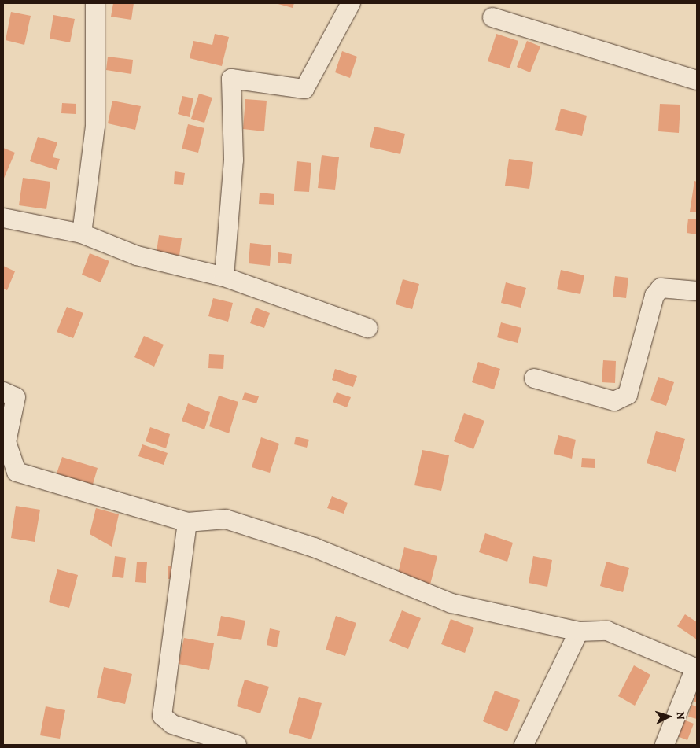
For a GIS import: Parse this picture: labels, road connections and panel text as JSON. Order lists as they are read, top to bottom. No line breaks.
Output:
{"north":"right"}
